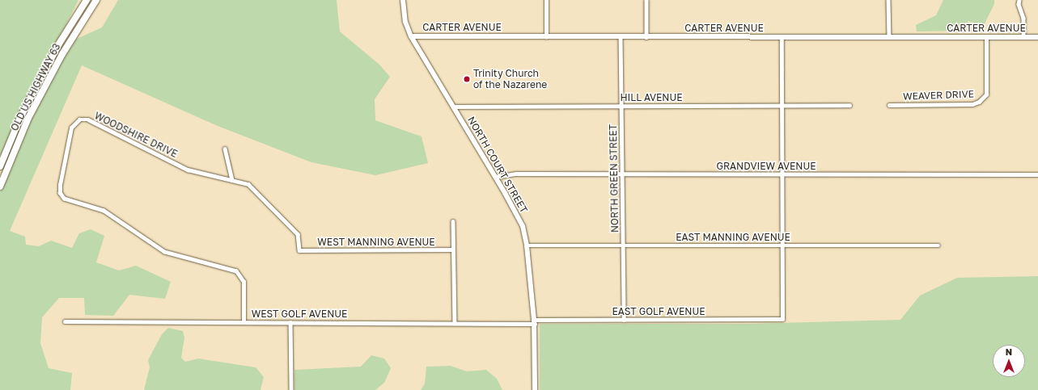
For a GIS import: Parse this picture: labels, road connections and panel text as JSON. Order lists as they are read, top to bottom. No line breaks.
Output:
{"streets":{"highway":["OLD US HIGHWAY 63"],"main road":["NORTH COURT STREET"],"street":["CARTER AVENUE","WEAVER DRIVE","HILL AVENUE","WOODSHIRE DRIVE","GRANDVIEW AVENUE","NORTH GREEN STREET","EAST MANNING AVENUE","WEST MANNING AVENUE","EAST GOLF AVENUE","WEST GOLF AVENUE"]},"crossings":[["CARTER AVENUE","WEAVER DRIVE"],["CARTER AVENUE","NORTH COURT STREET"],["CARTER AVENUE","NORTH GREEN STREET"],["HILL AVENUE","NORTH COURT STREET"],["HILL AVENUE","NORTH GREEN STREET"],["WOODSHIRE DRIVE","WEST MANNING AVENUE"],["WOODSHIRE DRIVE","WEST GOLF AVENUE"],["NORTH COURT STREET","GRANDVIEW AVENUE"],["NORTH COURT STREET","EAST MANNING AVENUE"],["NORTH COURT STREET","EAST GOLF AVENUE"],["NORTH COURT STREET","WEST GOLF AVENUE"],["GRANDVIEW AVENUE","NORTH GREEN STREET"],["NORTH GREEN STREET","EAST MANNING AVENUE"],["NORTH GREEN STREET","EAST GOLF AVENUE"],["EAST MANNING AVENUE","EAST GOLF AVENUE"],["EAST GOLF AVENUE","WEST GOLF AVENUE"]],"places":["Trinity Church of the Nazarene"],"north":"top"}
